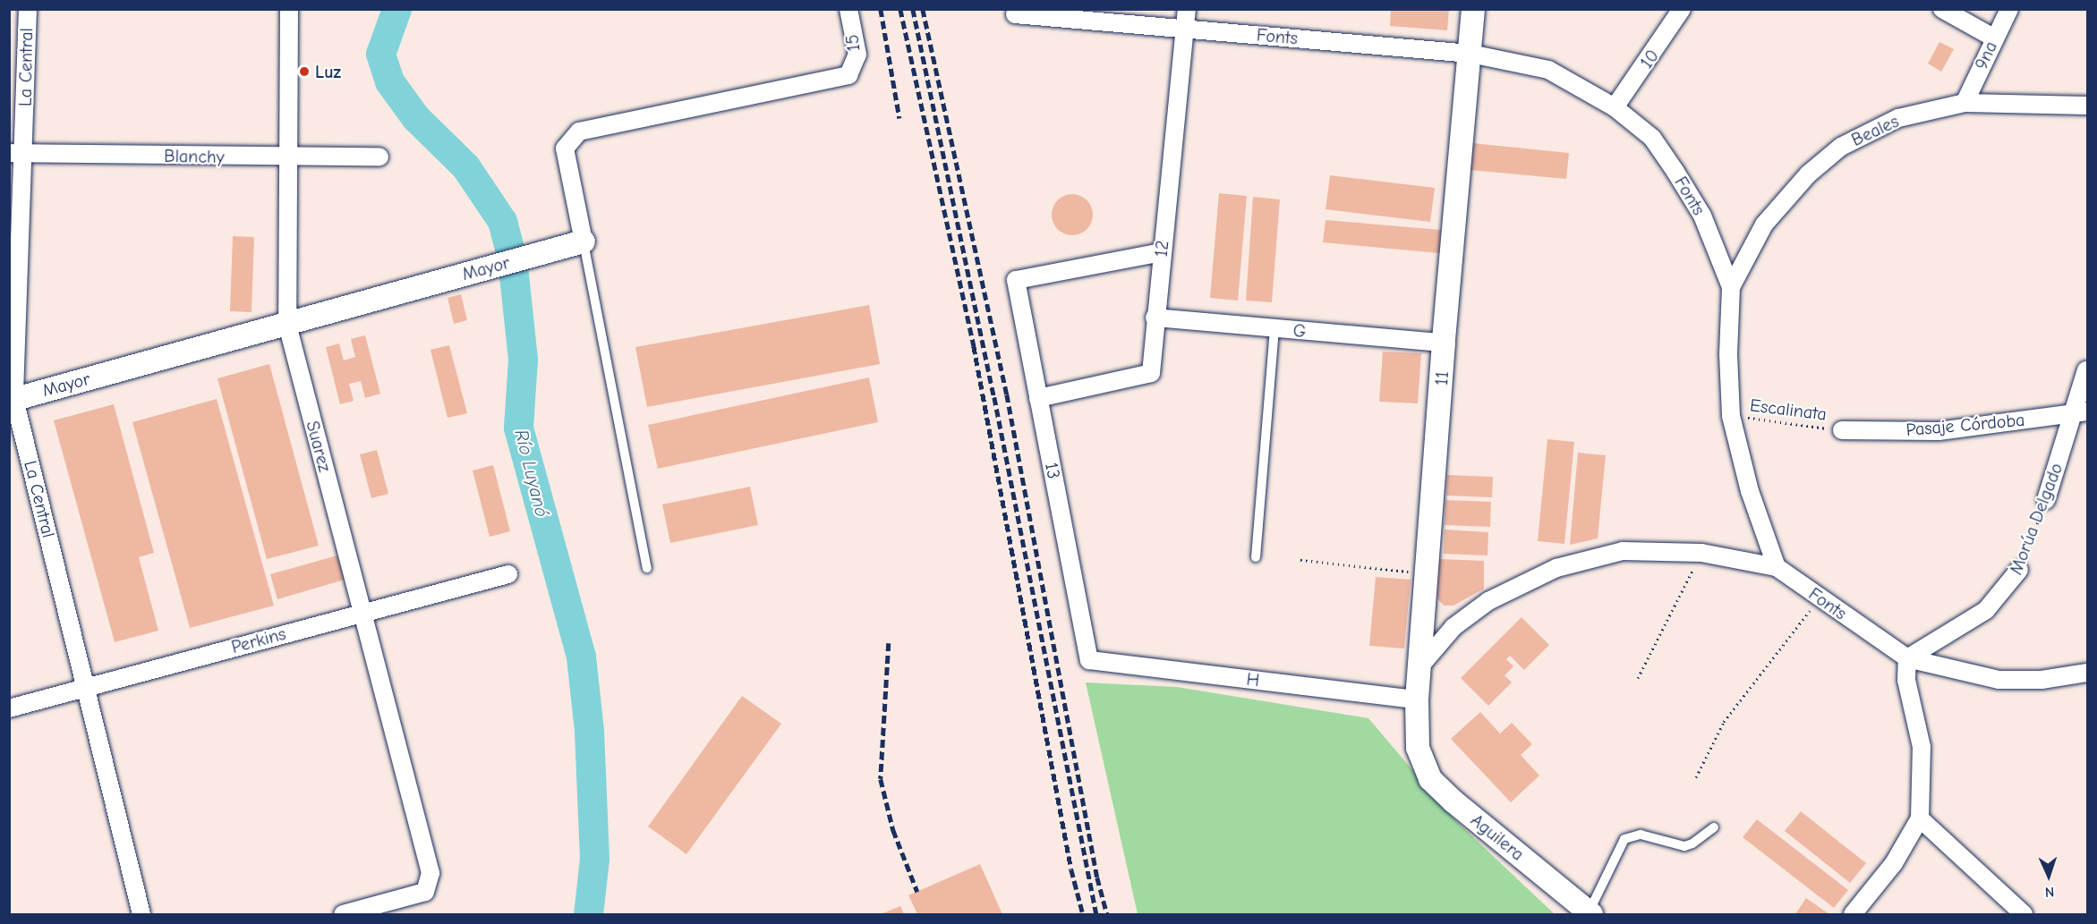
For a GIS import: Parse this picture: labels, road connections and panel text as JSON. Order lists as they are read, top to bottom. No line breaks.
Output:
{"streets":{"street":["Fonts","15","9na","10","La Central","Beales","Blanchy","12","Mayor","G","11","Pasaje Córdoba","Suarez","13","Morúa Delgado","Perkins","H","Aguilera"],"path":["Escalinata"]},"crossings":[["Fonts","10"],["Fonts","Beales"],["Fonts","12"],["Fonts","11"],["Fonts","Escalinata"],["Fonts","Morúa Delgado"],["15","Mayor"],["9na","Beales"],["La Central","Blanchy"],["La Central","Mayor"],["La Central","Perkins"],["Blanchy","Suarez"],["12","G"],["12","13"],["Mayor","Suarez"],["G","11"],["11","H"],["11","Aguilera"],["Escalinata","Pasaje Córdoba"],["Pasaje Córdoba","Morúa Delgado"],["Suarez","Perkins"],["13","H"]],"water":["Río Luyanó"],"places":["Luz"],"north":"bottom"}
